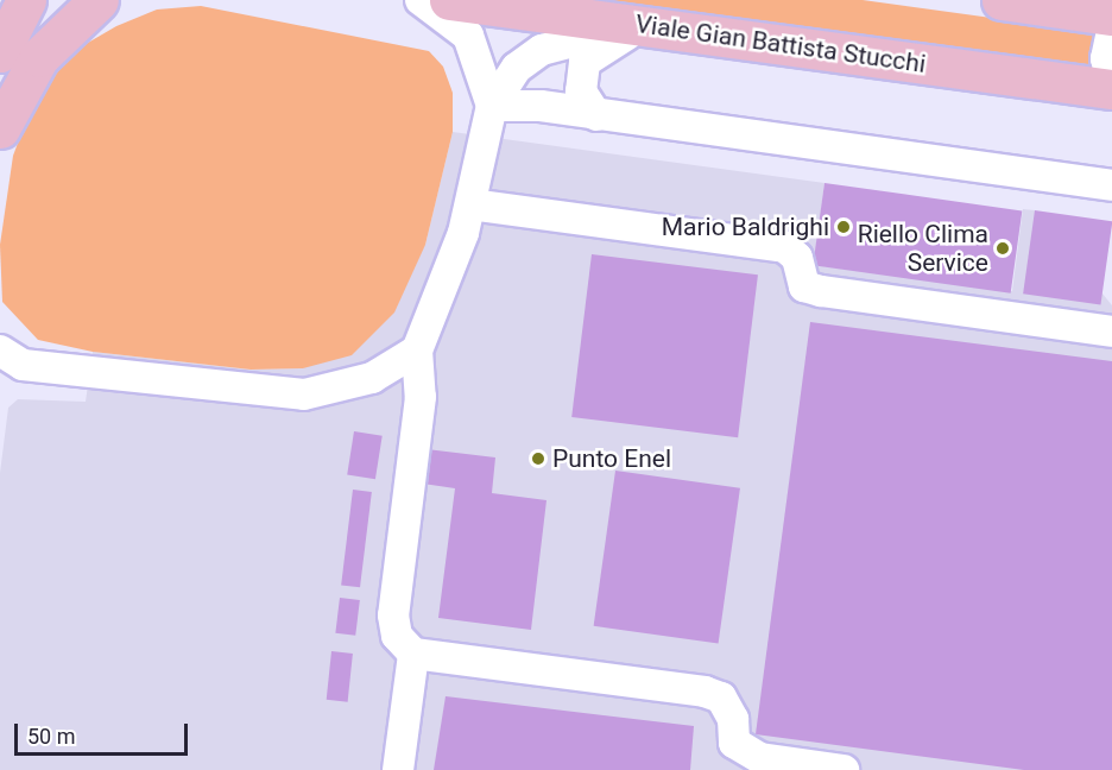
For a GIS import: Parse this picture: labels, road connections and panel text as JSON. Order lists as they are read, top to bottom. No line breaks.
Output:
{"streets":{"main road":["Viale Gian Battista Stucchi"]},"places":["Mario Baldrighi","Riello Clima Service","Punto Enel"],"scale_bar":"50 m"}
